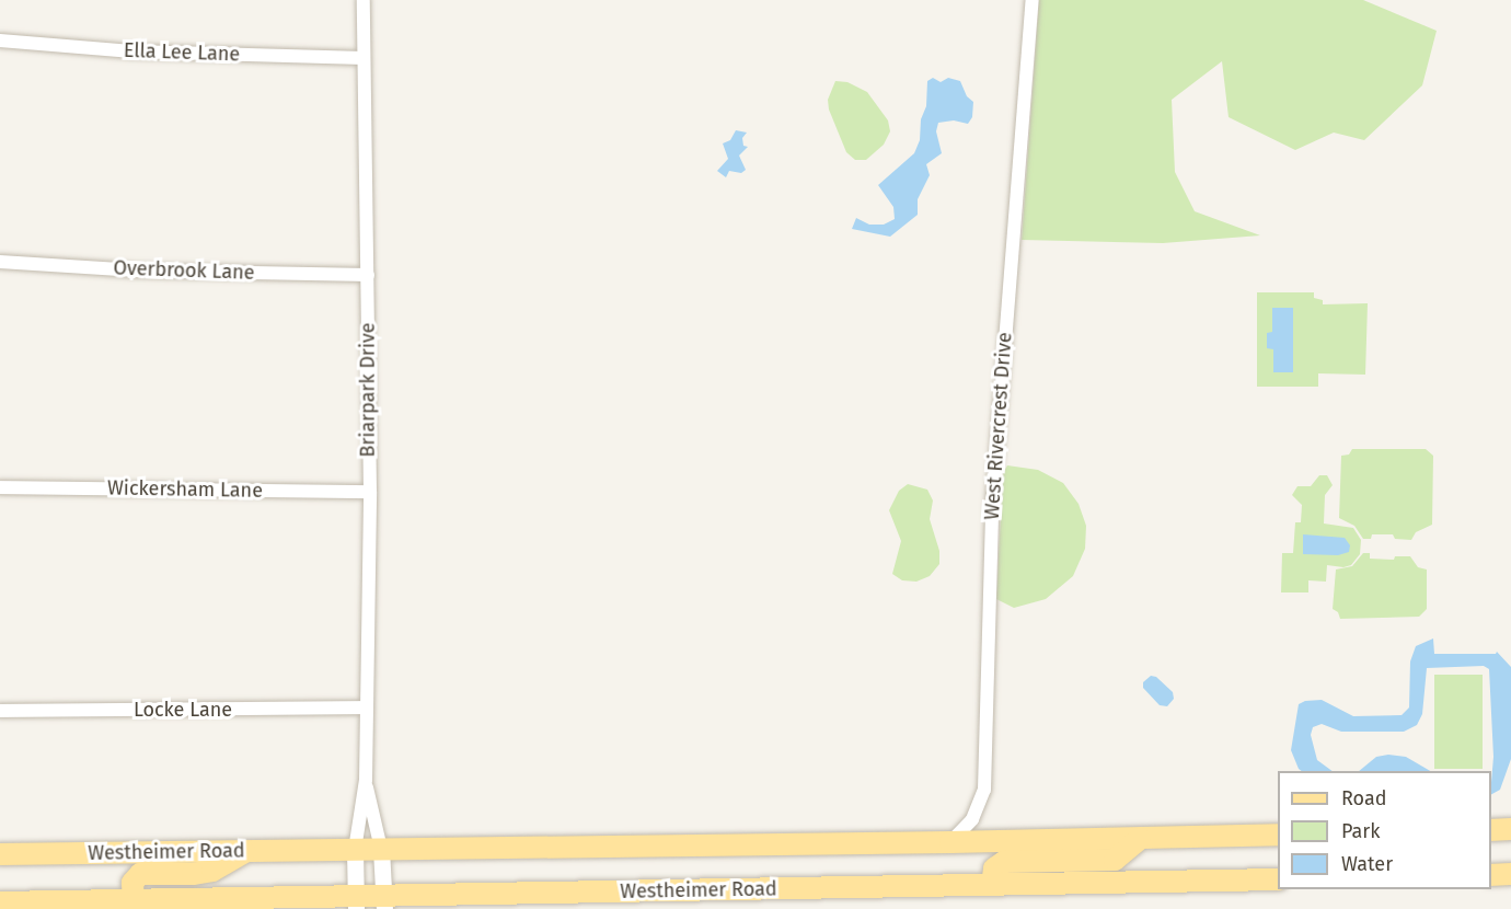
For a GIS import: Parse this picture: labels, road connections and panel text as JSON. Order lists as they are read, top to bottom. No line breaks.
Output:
{"streets":{"main road":["Westheimer Road"],"street":["Ella Lee Lane","Overbrook Lane","Briarpark Drive","West Rivercrest Drive","Wickersham Lane","Locke Lane"]},"crossings":[["Ella Lee Lane","Briarpark Drive"],["Overbrook Lane","Briarpark Drive"],["Briarpark Drive","Wickersham Lane"],["Briarpark Drive","Locke Lane"],["Briarpark Drive","Westheimer Road"],["West Rivercrest Drive","Westheimer Road"]],"legend":["Road","Park","Water"]}
